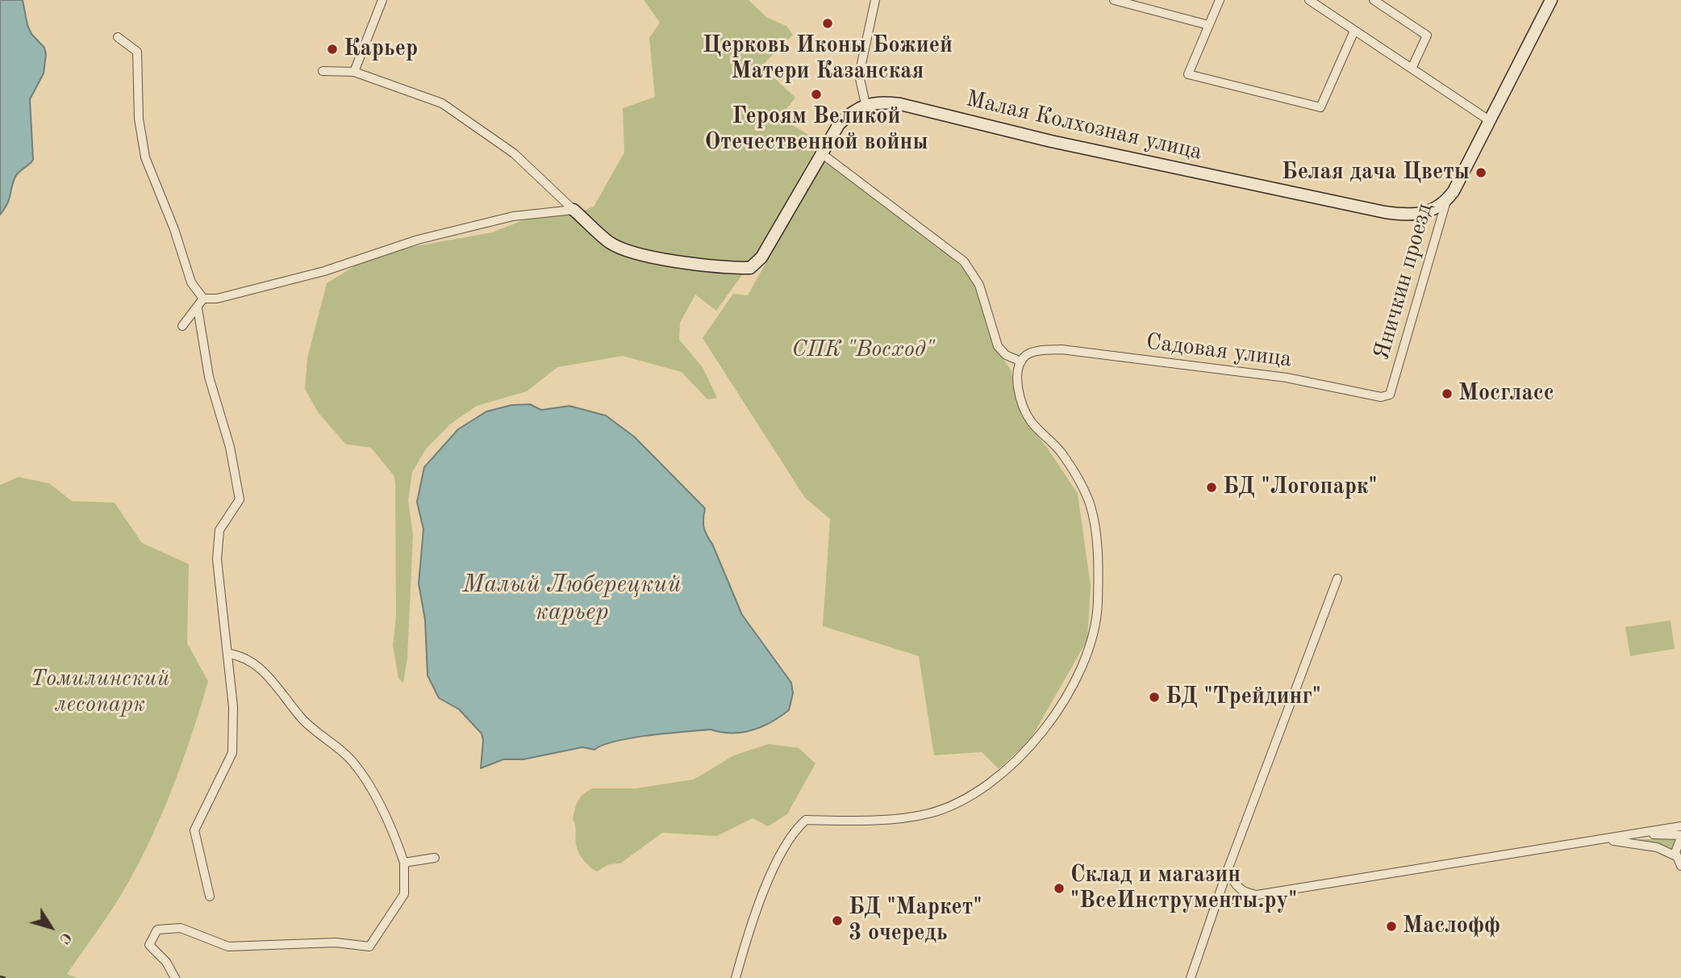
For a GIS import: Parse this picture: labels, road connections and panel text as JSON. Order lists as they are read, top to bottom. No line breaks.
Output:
{"streets":{"street":["Малая Колхозная улица","Яничкин проезд","Садовая улица"]},"crossings":[["Малая Колхозная улица","Яничкин проезд"],["Яничкин проезд","Садовая улица"]],"water":["Малый Люберецкий карьер"],"parks":["СПК \"Восход\"","Томилинский лесопарк"],"places":["Церковь Иконы Божией Матери Казанская","Карьер","Героям Великой Отечественной войны","Белая дача Цветы","Мосгласс","БД \"Логопарк\"","БД \"Трейдинг\"","Склад и магазин \"ВсеИнструменты.ру\"","БД \"Маркет\" 3 очередь","Маслофф"],"north":"bottom right"}
